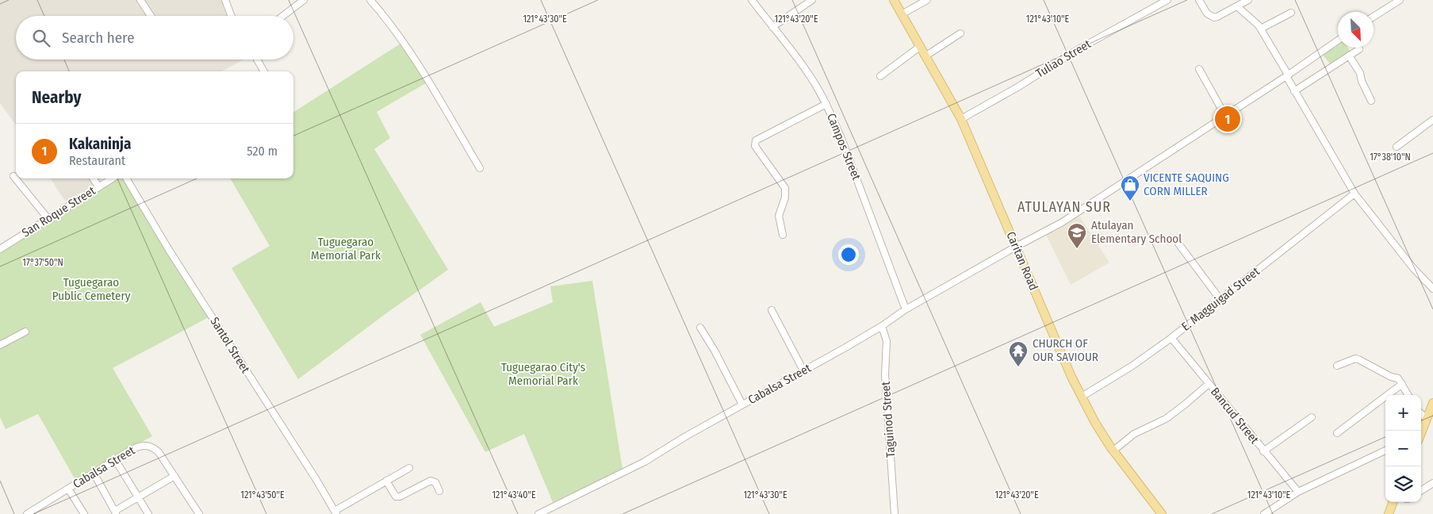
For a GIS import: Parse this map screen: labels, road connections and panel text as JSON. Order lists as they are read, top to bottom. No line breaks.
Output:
{"streets":{"main road":["Caritan Road"],"street":["Tuliao Street","Campos Street","San Roque Street","E. Magguigad Street","Santol Street","Cabalsa Street","Bancud Street","Taguinod Street"]},"crossings":[["Tuliao Street","Caritan Road"],["Campos Street","Cabalsa Street"],["Caritan Road","E. Magguigad Street"],["Caritan Road","Cabalsa Street"],["E. Magguigad Street","Bancud Street"],["Cabalsa Street","Taguinod Street"]],"districts":["ATULAYAN SUR"],"parks":["Tuguegarao Memorial Park","Tuguegarao Public Cemetery","Tuguegarao City's Memorial Park"],"places":{"shop":["VICENTE SAQUING CORN MILLER"],"school or university":["Atulayan Elementary School"],"temple":["CHURCH OF OUR SAVIOUR"]},"north":"bottom right","page":{"search":"Search here","heading":"Nearby","pins":"1","list":[{"mark":"1","name":"Kakaninja","note":"Restaurant","value":"520 m"}],"map_buttons":["+","−"]},"coordinates":["121°43'30\"E","121°43'20\"E","121°43'10\"E","17°38'10\"N","17°37'50\"N","121°43'50\"E","121°43'40\"E"]}
